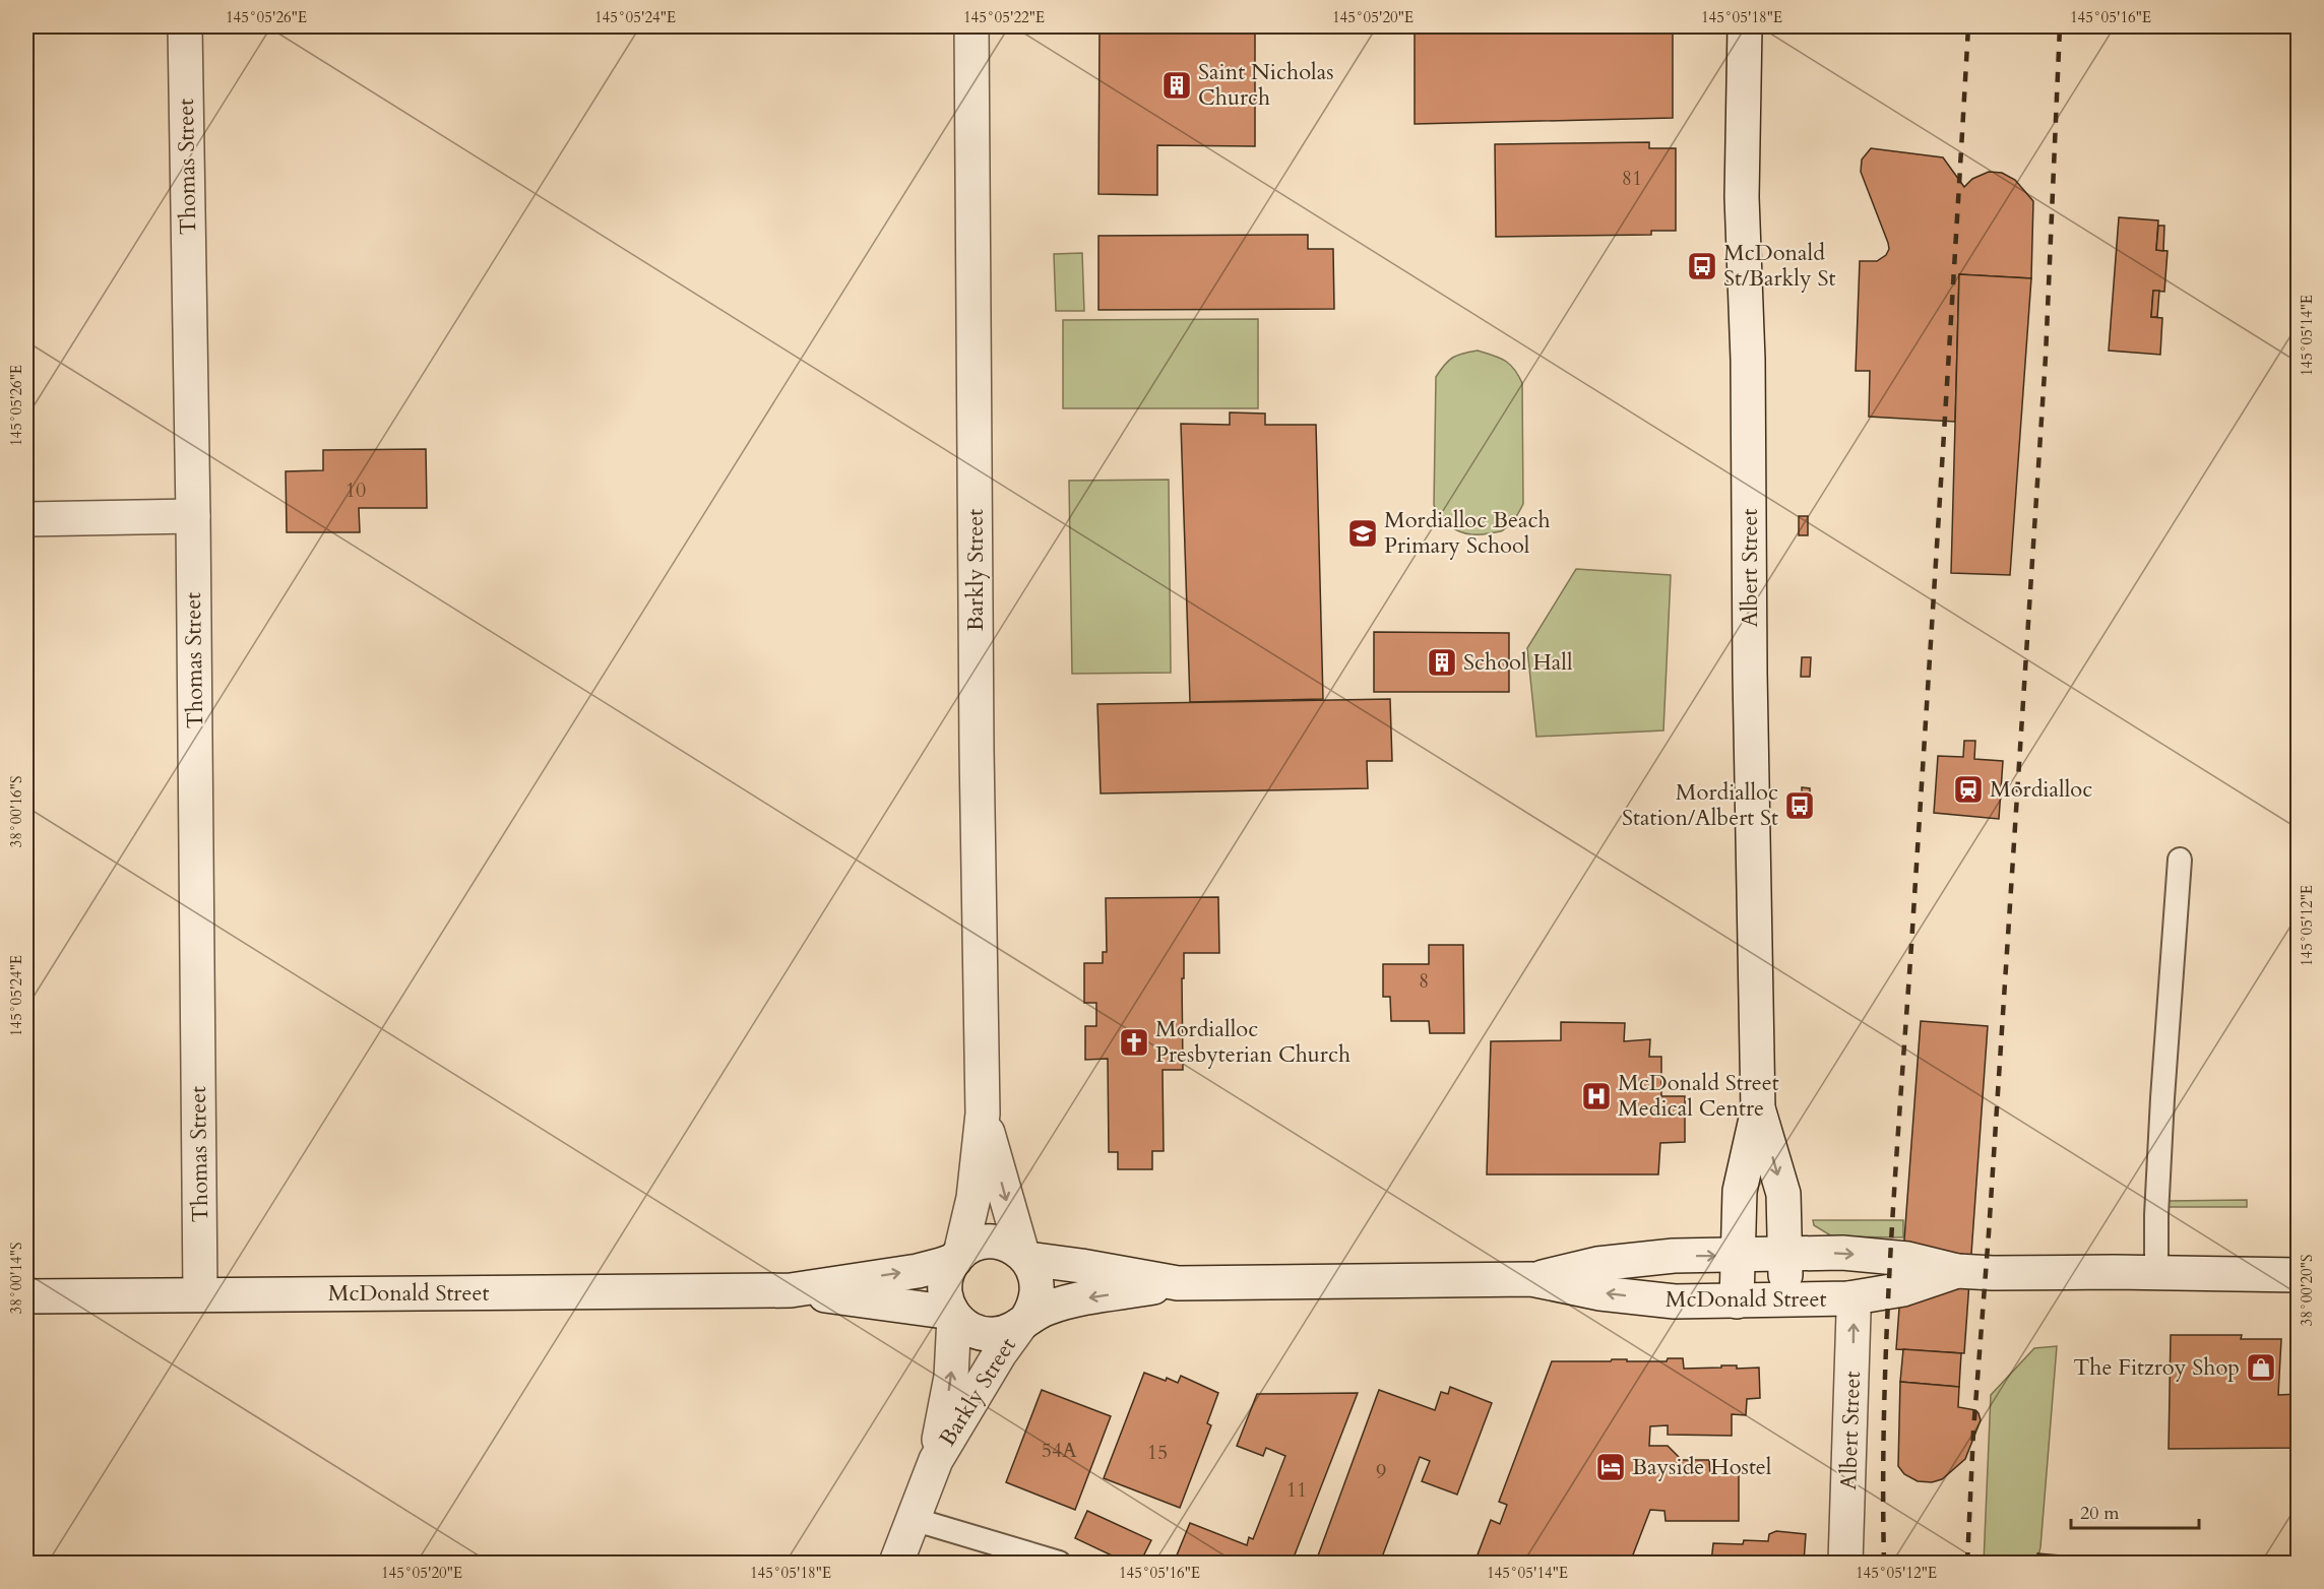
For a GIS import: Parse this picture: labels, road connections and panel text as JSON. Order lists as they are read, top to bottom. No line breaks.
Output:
{"streets":{"street":["Thomas Street","Albert Street","Barkly Street","McDonald Street"]},"crossings":[["Thomas Street","McDonald Street"],["Albert Street","McDonald Street"],["Barkly Street","McDonald Street"]],"places":{"building":["Saint Nicholas Church","School Hall"],"bus stop":["McDonald St/Barkly St","Mordialloc Station/Albert St"],"school or university":["Mordialloc Beach Primary School"],"station":["Mordialloc"],"church":["Mordialloc Presbyterian Church"],"hospital":["McDonald Street Medical Centre"],"shop":["The Fitzroy Shop"],"hotel":["Bayside Hostel"]},"house_numbers":["81","10","8","54A","15","9","11"],"scale_bar":"20 m","coordinates":["145°05'26\"E","145°05'24\"E","145°05'22\"E","145°05'20\"E","145°05'18\"E","145°05'16\"E","145°05'14\"E","38°00'16\"S","145°05'12\"E","38°00'14\"S","38°00'20\"S"]}
